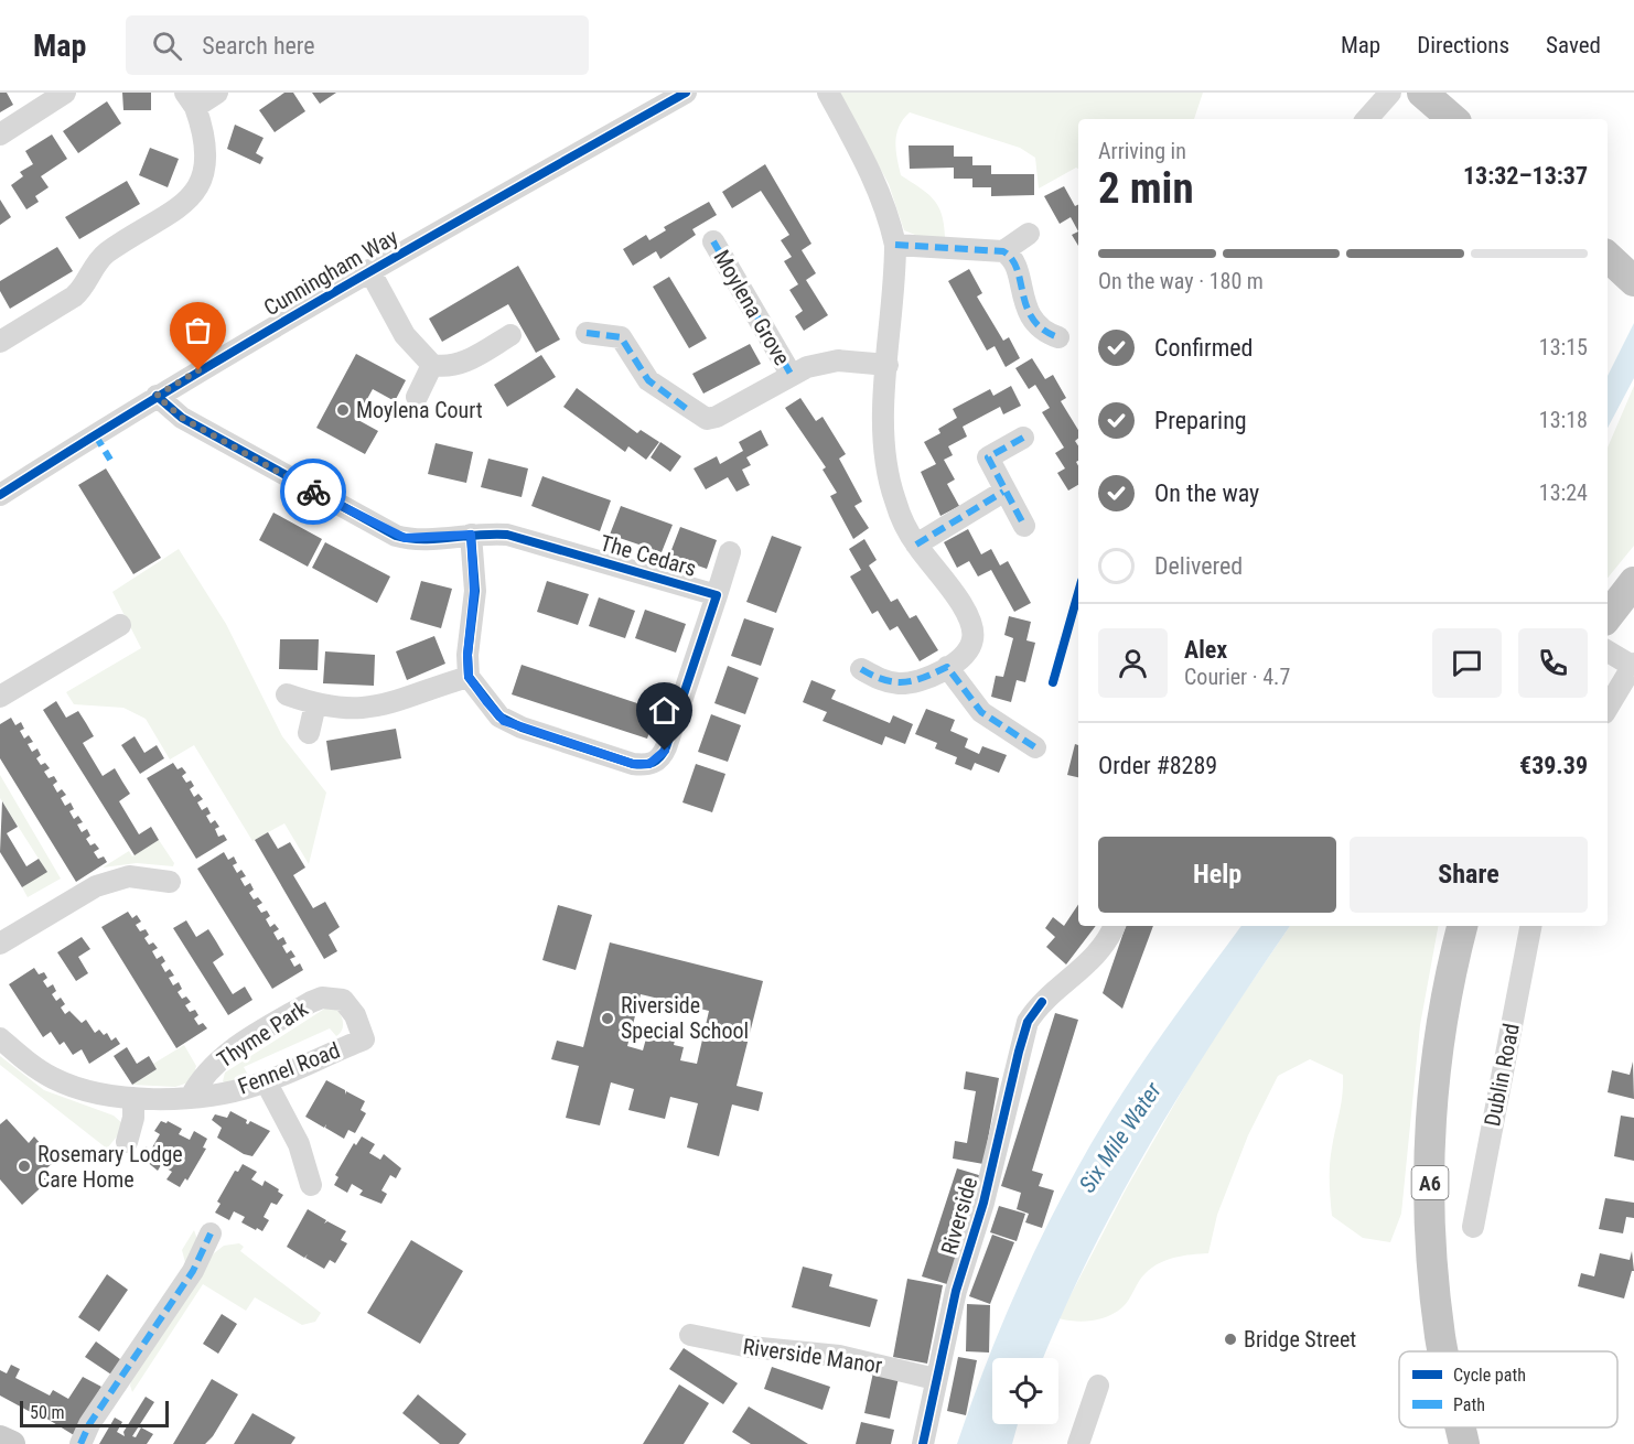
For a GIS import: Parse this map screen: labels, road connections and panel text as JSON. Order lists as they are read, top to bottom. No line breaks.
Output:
{"streets":{"highway":["A6"],"street":["Cunningham Way","Moylena Grove","The Cedars","Thyme Park","Fennel Road","Dublin Road","Riverside","Riverside Manor"]},"crossings":[["Cunningham Way","The Cedars"],["Thyme Park","Fennel Road"],["Riverside","Riverside Manor"]],"water":["Six Mile Water"],"places":["Moylena Court","Riverside Special School","Rosemary Lodge Care Home","Bridge Street"],"legend":["Cycle path","Path"],"scale_bar":"50 m","page":{"header":"Map","search":"Search here","nav":["Map","Directions","Saved"],"heading":["2 min","Arriving in","13:32–13:37"],"panel":["Alex","Courier · 4.7","Order #8289","€39.39"],"bar":"On the way · 180 m","list":[["Confirmed","13:15"],["Preparing","13:18"],["On the way","13:24"],"Delivered"],"buttons":["Help","Share"],"scale":"50 m"}}
